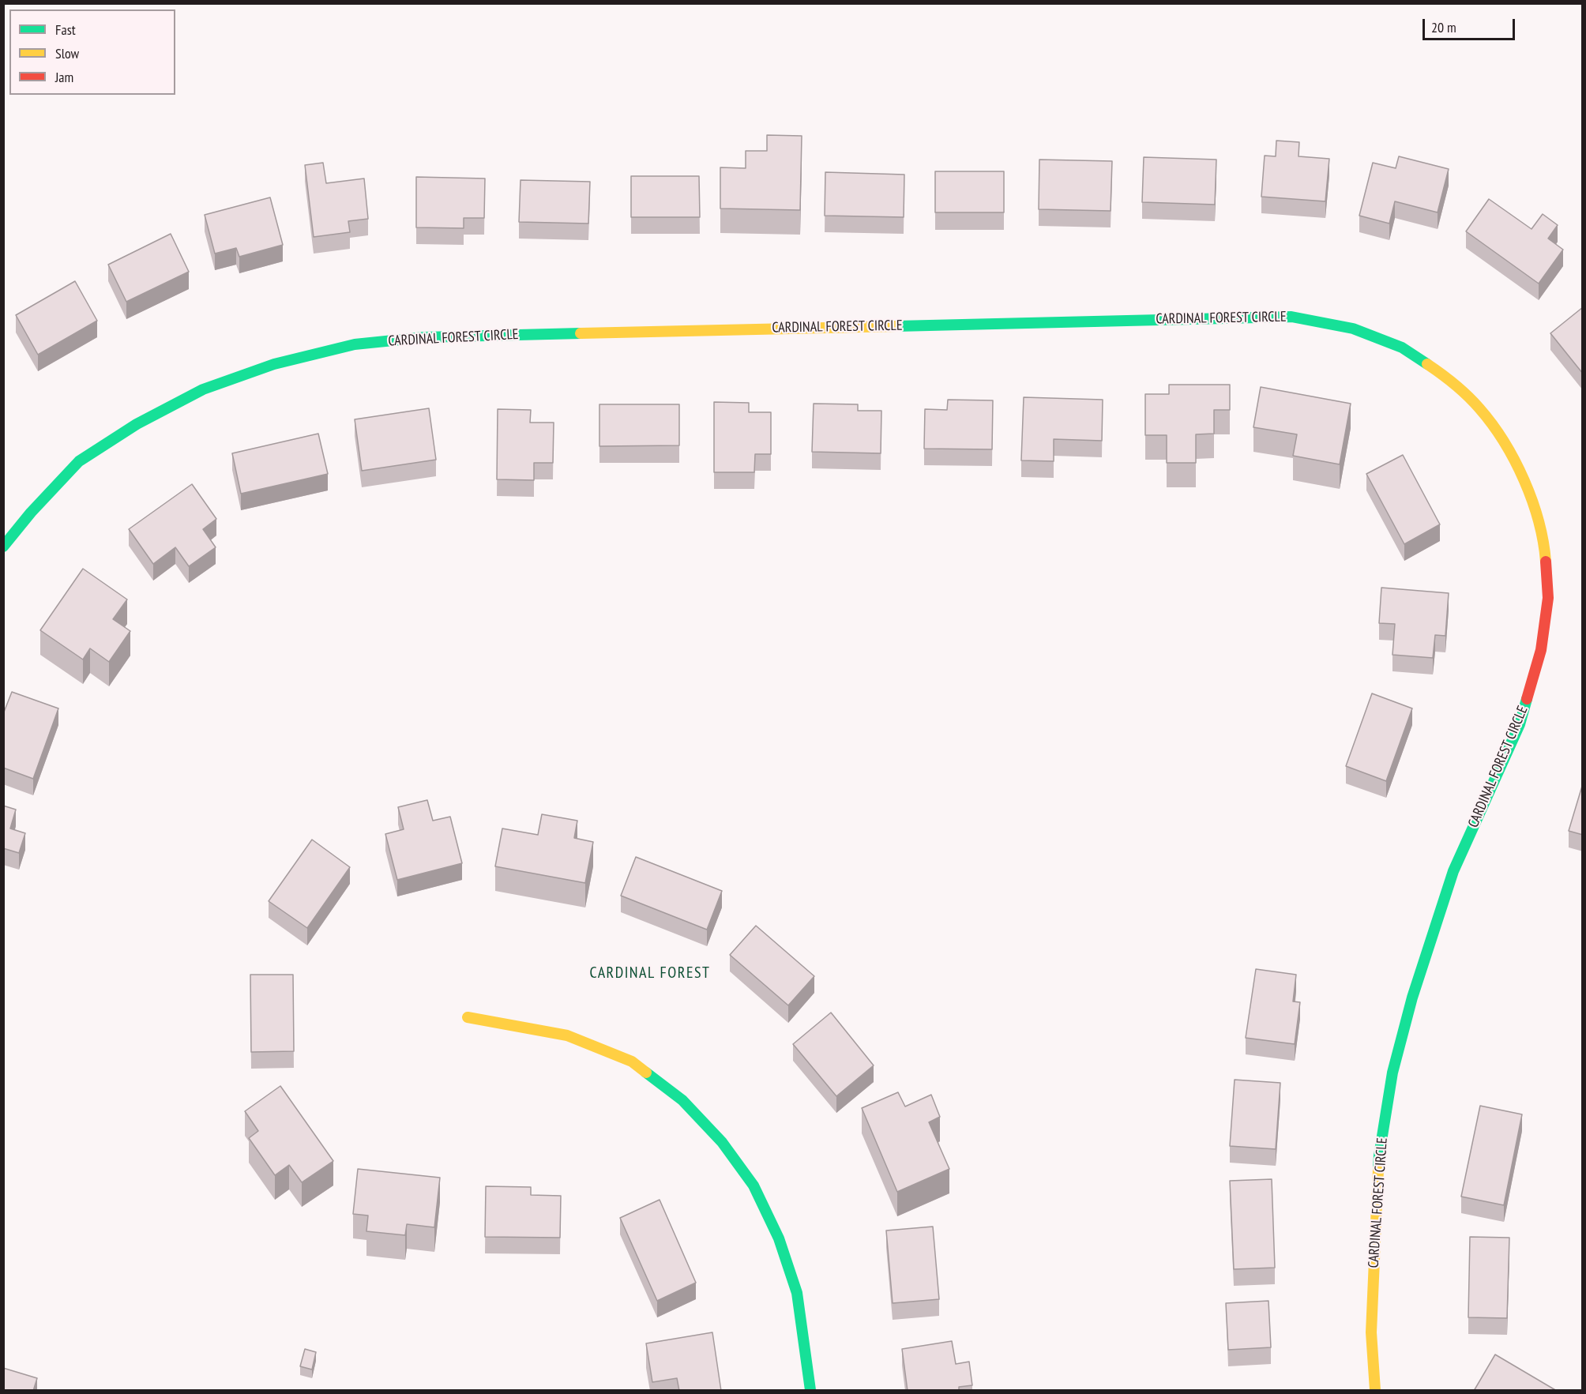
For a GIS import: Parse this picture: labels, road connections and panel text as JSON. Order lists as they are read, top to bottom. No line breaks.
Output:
{"streets":{"street":["CARDINAL FOREST CIRCLE"]},"districts":["CARDINAL FOREST"],"legend":["Fast","Slow","Jam"],"scale_bar":"20 m"}
